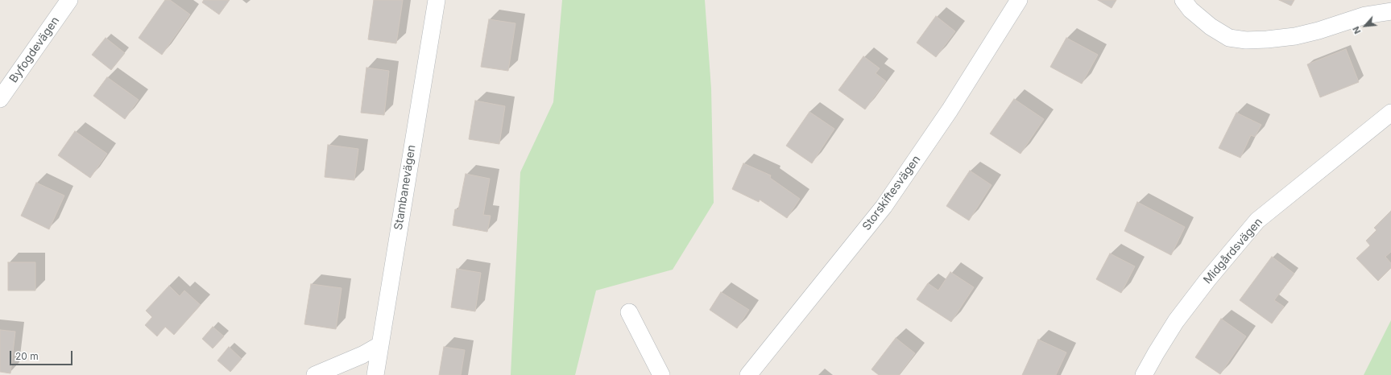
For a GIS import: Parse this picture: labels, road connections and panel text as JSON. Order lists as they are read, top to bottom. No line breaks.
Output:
{"streets":{"street":["Byfogdevägen","Stambanevägen","Storskiftesvägen","Midgårdsvägen"]},"scale_bar":"20 m","north":"bottom left"}
